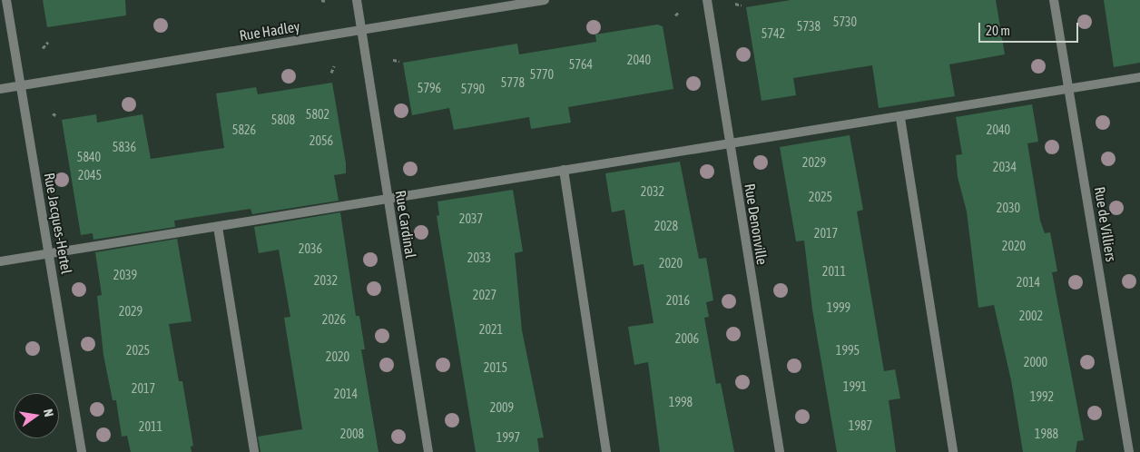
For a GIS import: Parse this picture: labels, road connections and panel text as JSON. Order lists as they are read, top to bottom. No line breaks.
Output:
{"streets":{"street":["Rue Hadley","Rue Jacques-Hertel","Rue Cardinal","Rue Denonville","Rue de Villiers"]},"crossings":[["Rue Hadley","Rue Jacques-Hertel"],["Rue Hadley","Rue Cardinal"]],"house_numbers":["5730","5738","5742","2040","5764","5770","5778","5796","5790","5802","5808","5826","2040","2056","5836","5840","2029","2034","2045","2032","2025","2030","2037","2028","2017","2020","2036","2033","2020","2011","2039","2032","2014","2027","2016","1999","2029","2002","2026","2021","2006","2025","1995","2020","2000","2015","1991","2017","2014","1992","1998","2009","1987","2011","2008","1988","1997"],"scale_bar":"20 m","north":"right"}
